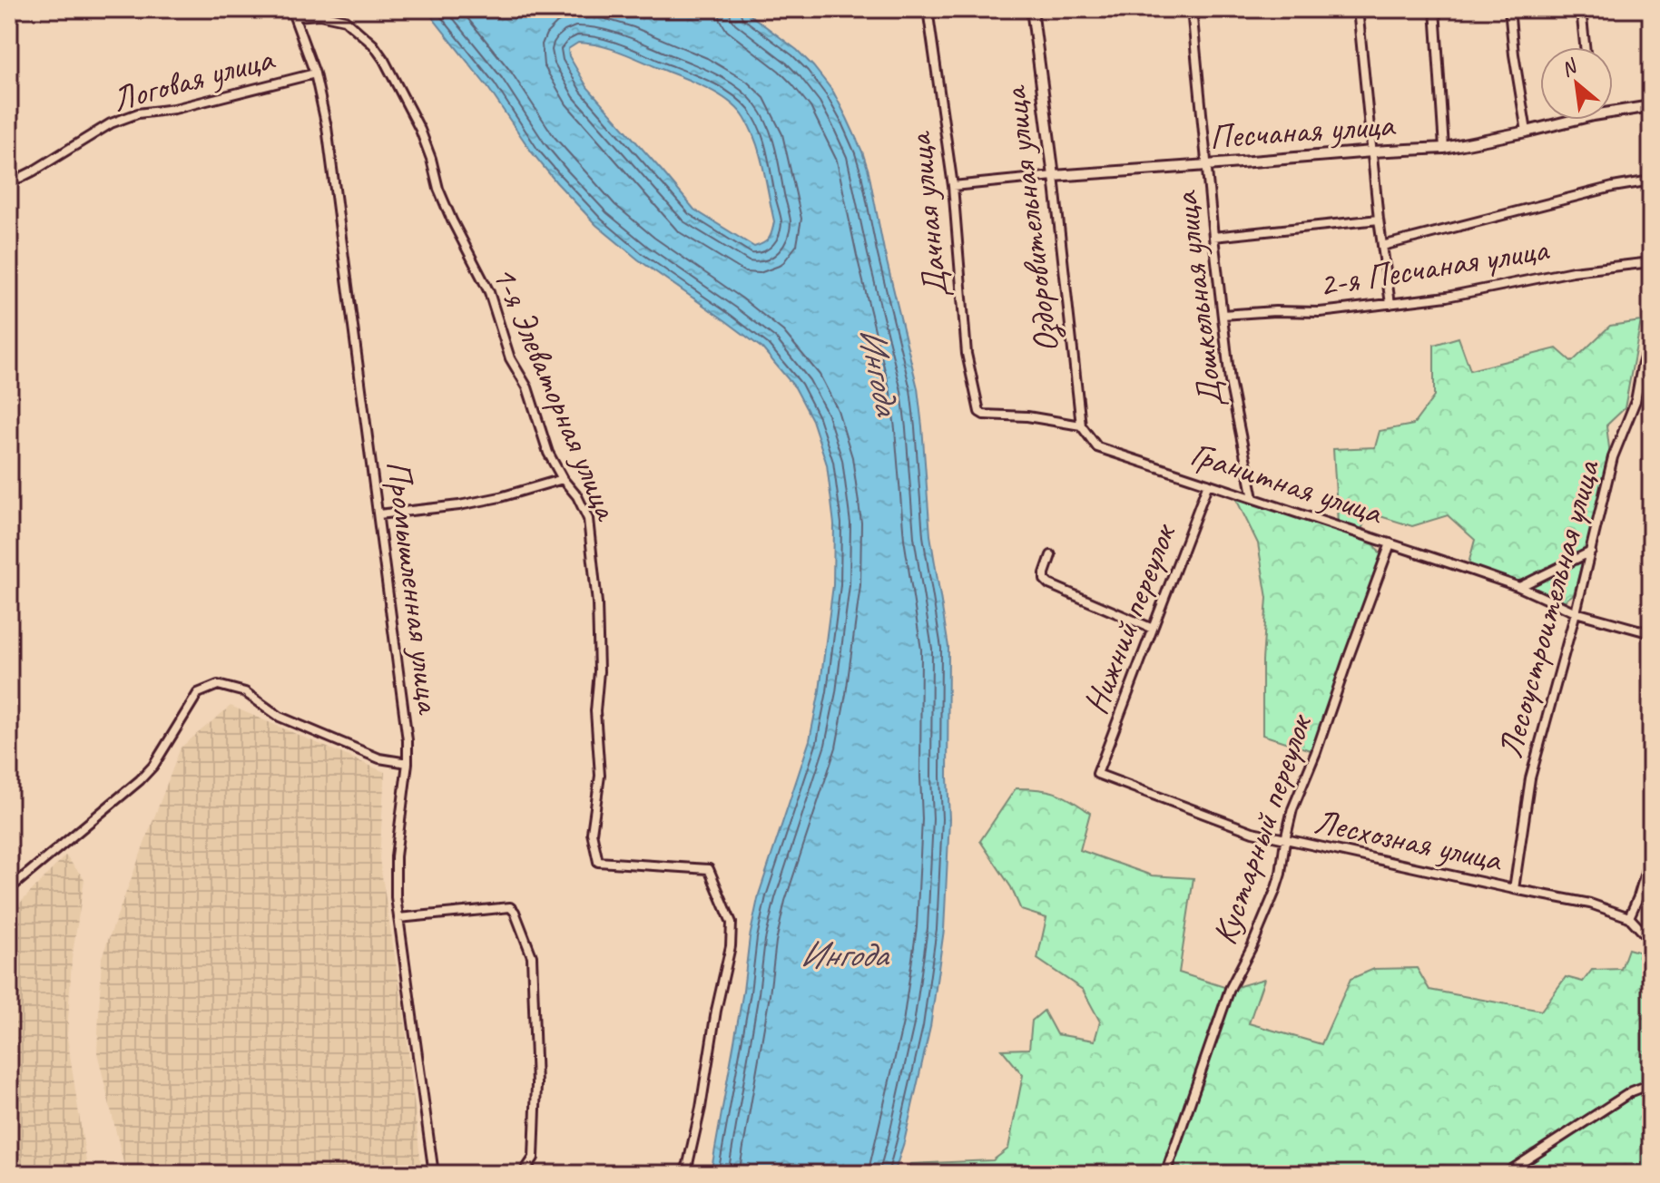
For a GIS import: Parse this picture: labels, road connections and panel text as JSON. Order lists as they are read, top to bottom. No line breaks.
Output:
{"streets":{"street":["Логовая улица","Песчаная улица","Дачная улица","Оздоровительная улица","2-я Песчаная улица","Дошкольная улица","1-я Элеваторная улица","Гранитная улица","Промышленная улица","Лесоустроительная улица","Нижний переулок","Кустарный переулок","Лесхозная улица"]},"crossings":[["Логовая улица","Промышленная улица"],["Песчаная улица","Дачная улица"],["Песчаная улица","Оздоровительная улица"],["Песчаная улица","Дошкольная улица"],["Дачная улица","Оздоровительная улица"],["Дачная улица","Гранитная улица"],["Оздоровительная улица","Гранитная улица"],["2-я Песчаная улица","Дошкольная улица"],["Дошкольная улица","Гранитная улица"],["1-я Элеваторная улица","Промышленная улица"],["Гранитная улица","Лесоустроительная улица"],["Гранитная улица","Нижний переулок"],["Гранитная улица","Кустарный переулок"],["Лесоустроительная улица","Лесхозная улица"],["Нижний переулок","Лесхозная улица"],["Кустарный переулок","Лесхозная улица"]],"water":["Ингода"],"north":"top left"}
